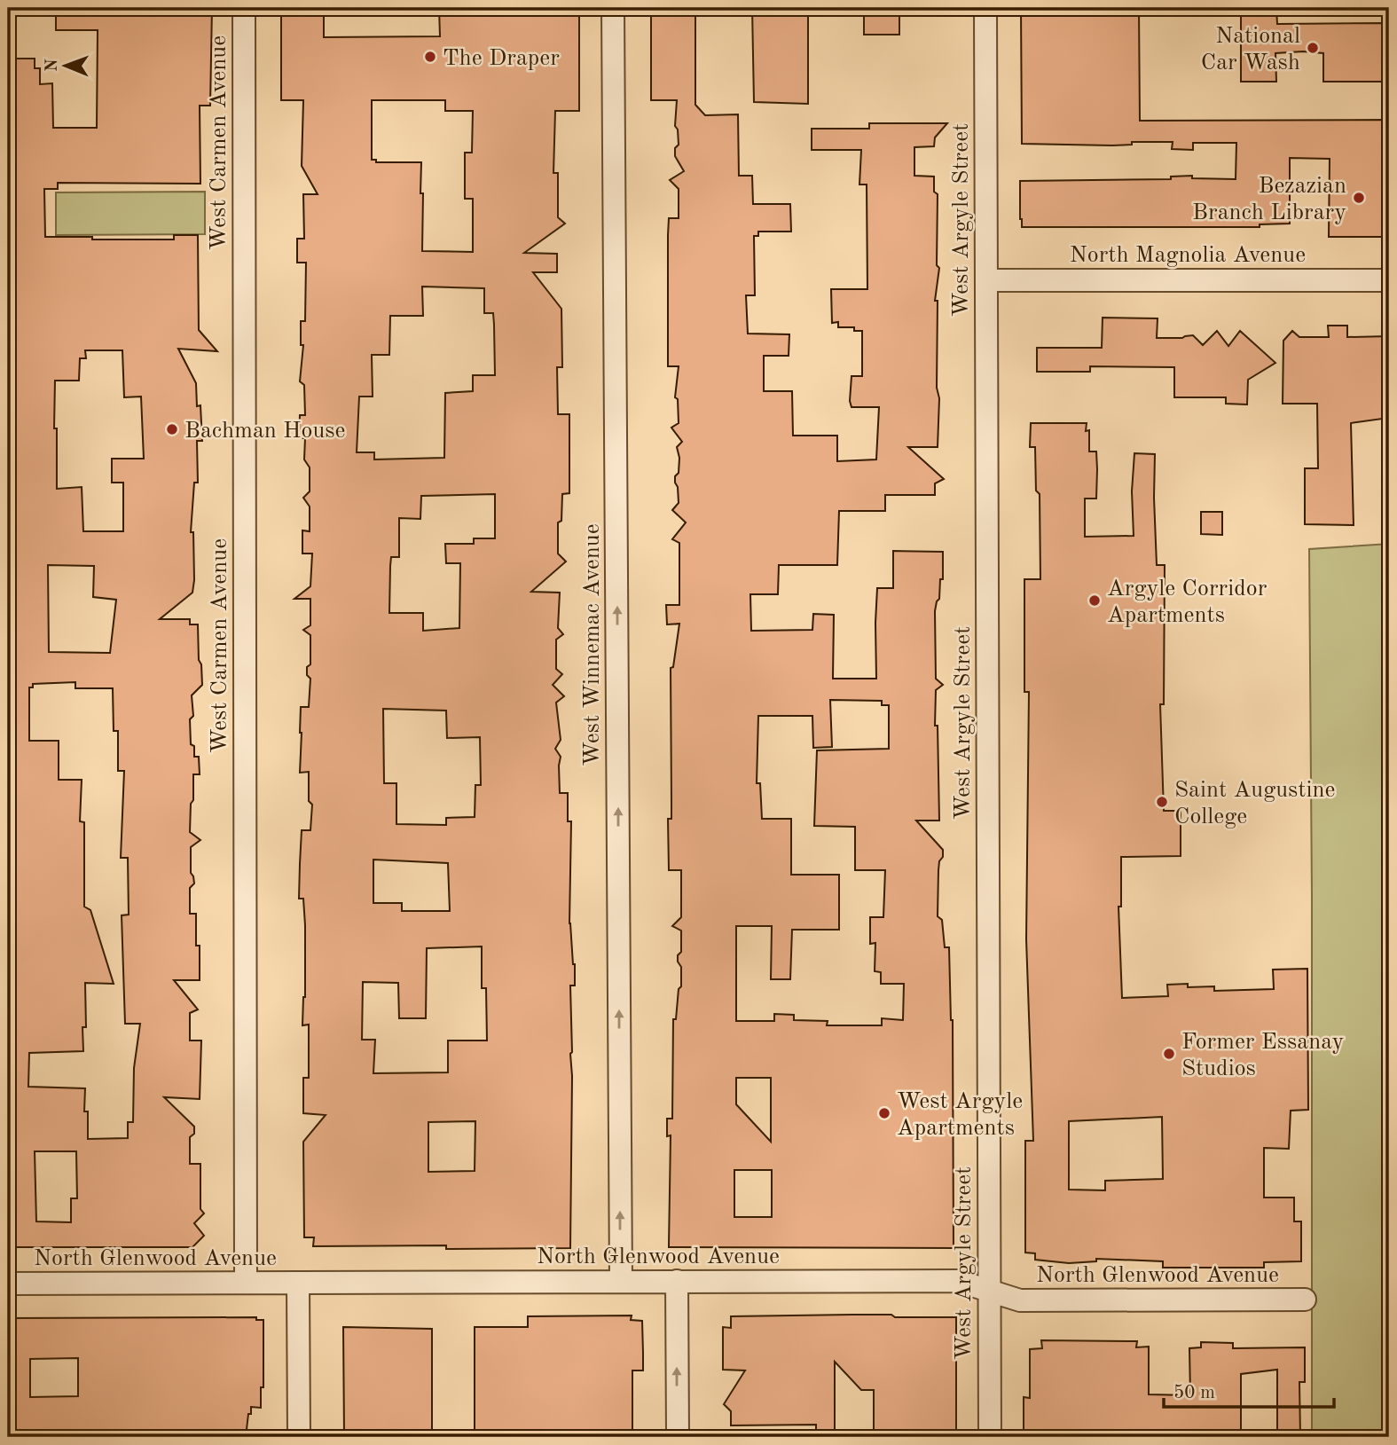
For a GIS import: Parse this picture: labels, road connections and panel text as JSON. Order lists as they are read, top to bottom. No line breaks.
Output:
{"streets":{"street":["West Carmen Avenue","West Argyle Street","North Magnolia Avenue","West Winnemac Avenue","North Glenwood Avenue"]},"crossings":[["West Carmen Avenue","North Glenwood Avenue"],["West Argyle Street","North Magnolia Avenue"],["West Argyle Street","North Glenwood Avenue"],["West Winnemac Avenue","North Glenwood Avenue"]],"one_way":["West Winnemac Avenue"],"places":["National Car Wash","The Draper","Bezazian Branch Library","Bachman House","Argyle Corridor Apartments","Saint Augustine College","Former Essanay Studios","West Argyle Apartments"],"scale_bar":"50 m","north":"left"}
